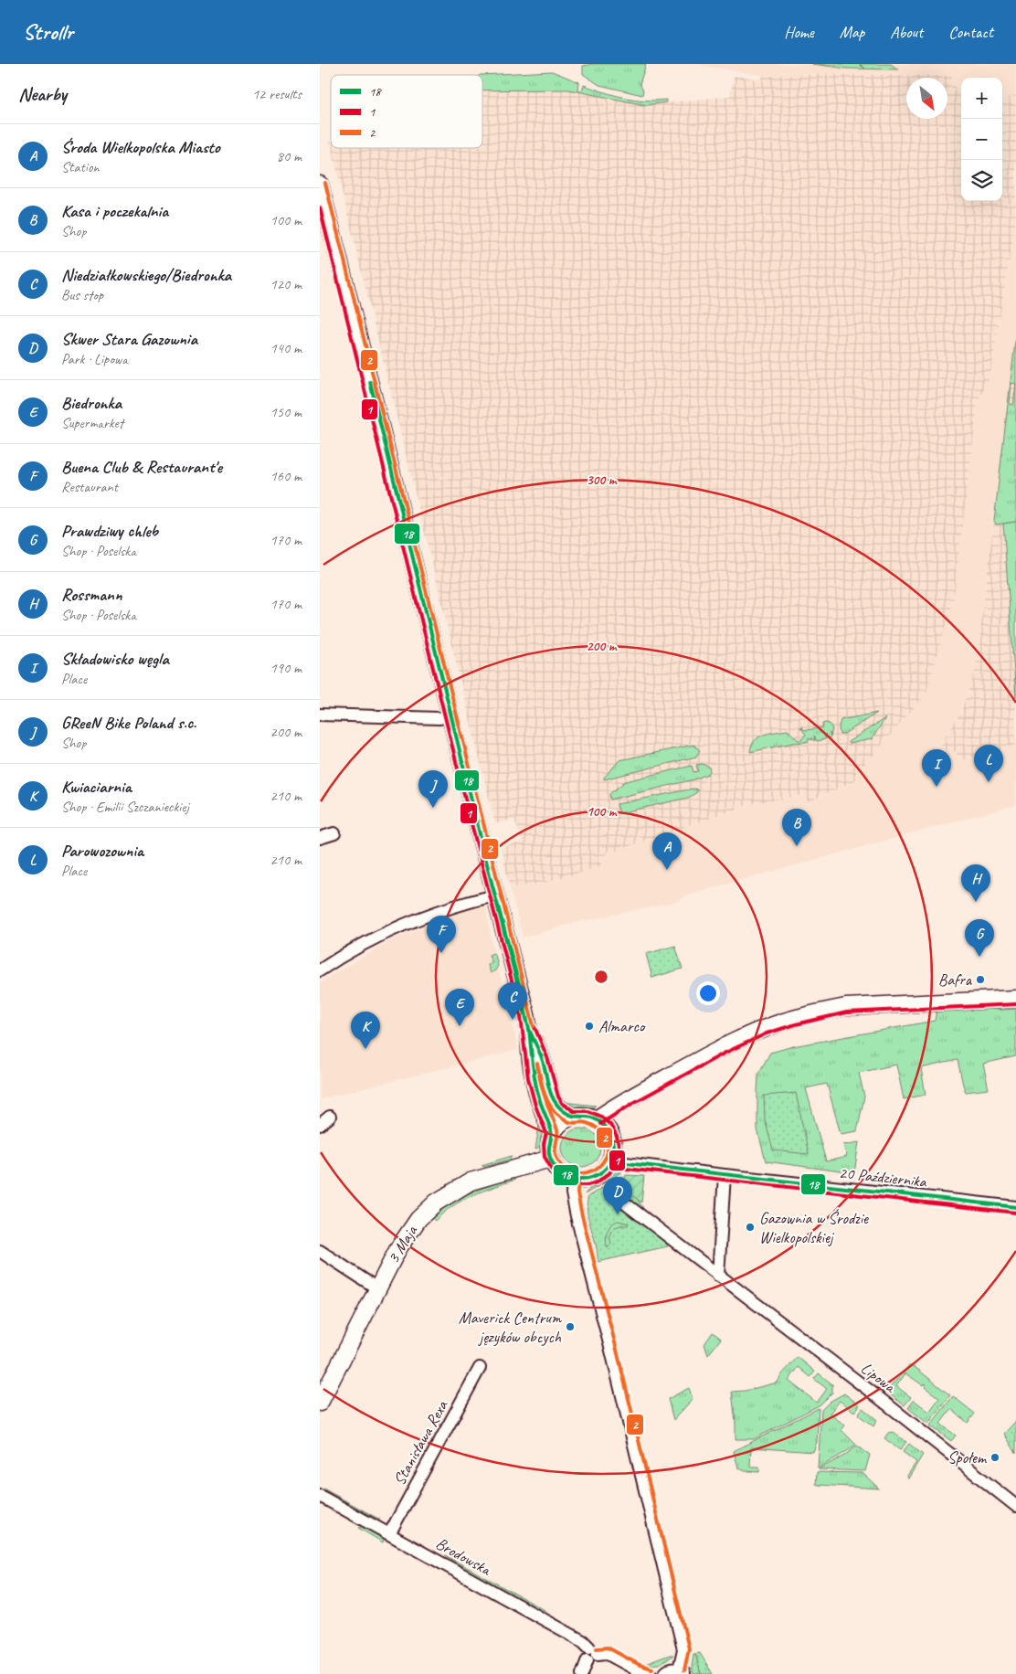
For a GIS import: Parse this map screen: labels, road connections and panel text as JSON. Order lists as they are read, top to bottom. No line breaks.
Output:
{"streets":{"street":["20 Października","3 Maja","Lipowa","Stanisława Rexa","Brodowska"]},"crossings":[["20 Października","3 Maja"],["Stanisława Rexa","Brodowska"]],"places":["Bafra","Almarco","Gazownia w Środzie Wielkopolskiej","Maverick Centrum języków obcych","Społem"],"lines":["transit line 2","transit line 1","transit line 18"],"legend":["18","1","2"],"north":"bottom right","page":{"header":"Strollr","nav":["Home","Map","About","Contact"],"heading":["Nearby","12 results"],"map_buttons":["+","−"],"list":[{"mark":"A","name":"Środa Wielkopolska Miasto","note":"Station","value":"80 m"},{"mark":"B","name":"Kasa i poczekalnia","note":"Shop","value":"100 m"},{"mark":"C","name":"Niedziałkowskiego/Biedronka","note":"Bus stop","value":"120 m"},{"mark":"D","name":"Skwer Stara Gazownia","note":"Park · Lipowa","value":"140 m"},{"mark":"E","name":"Biedronka","note":"Supermarket","value":"150 m"},{"mark":"F","name":"Buena Club & Restaurant'e","note":"Restaurant","value":"160 m"},{"mark":"G","name":"Prawdziwy chleb","note":"Shop · Poselska","value":"170 m"},{"mark":"H","name":"Rossmann","note":"Shop · Poselska","value":"170 m"},{"mark":"I","name":"Składowisko węgla","note":"Place","value":"190 m"},{"mark":"J","name":"GReeN Bike Poland s.c.","note":"Shop","value":"200 m"},{"mark":"K","name":"Kwiaciarnia","note":"Shop · Emilii Szczanieckiej","value":"210 m"},{"mark":"L","name":"Parowozownia","note":"Place","value":"210 m"}],"pins":["L","I","J","B","A","H","F","G","C","E","K","D"]},"rings":["300 m","200 m","100 m"]}
